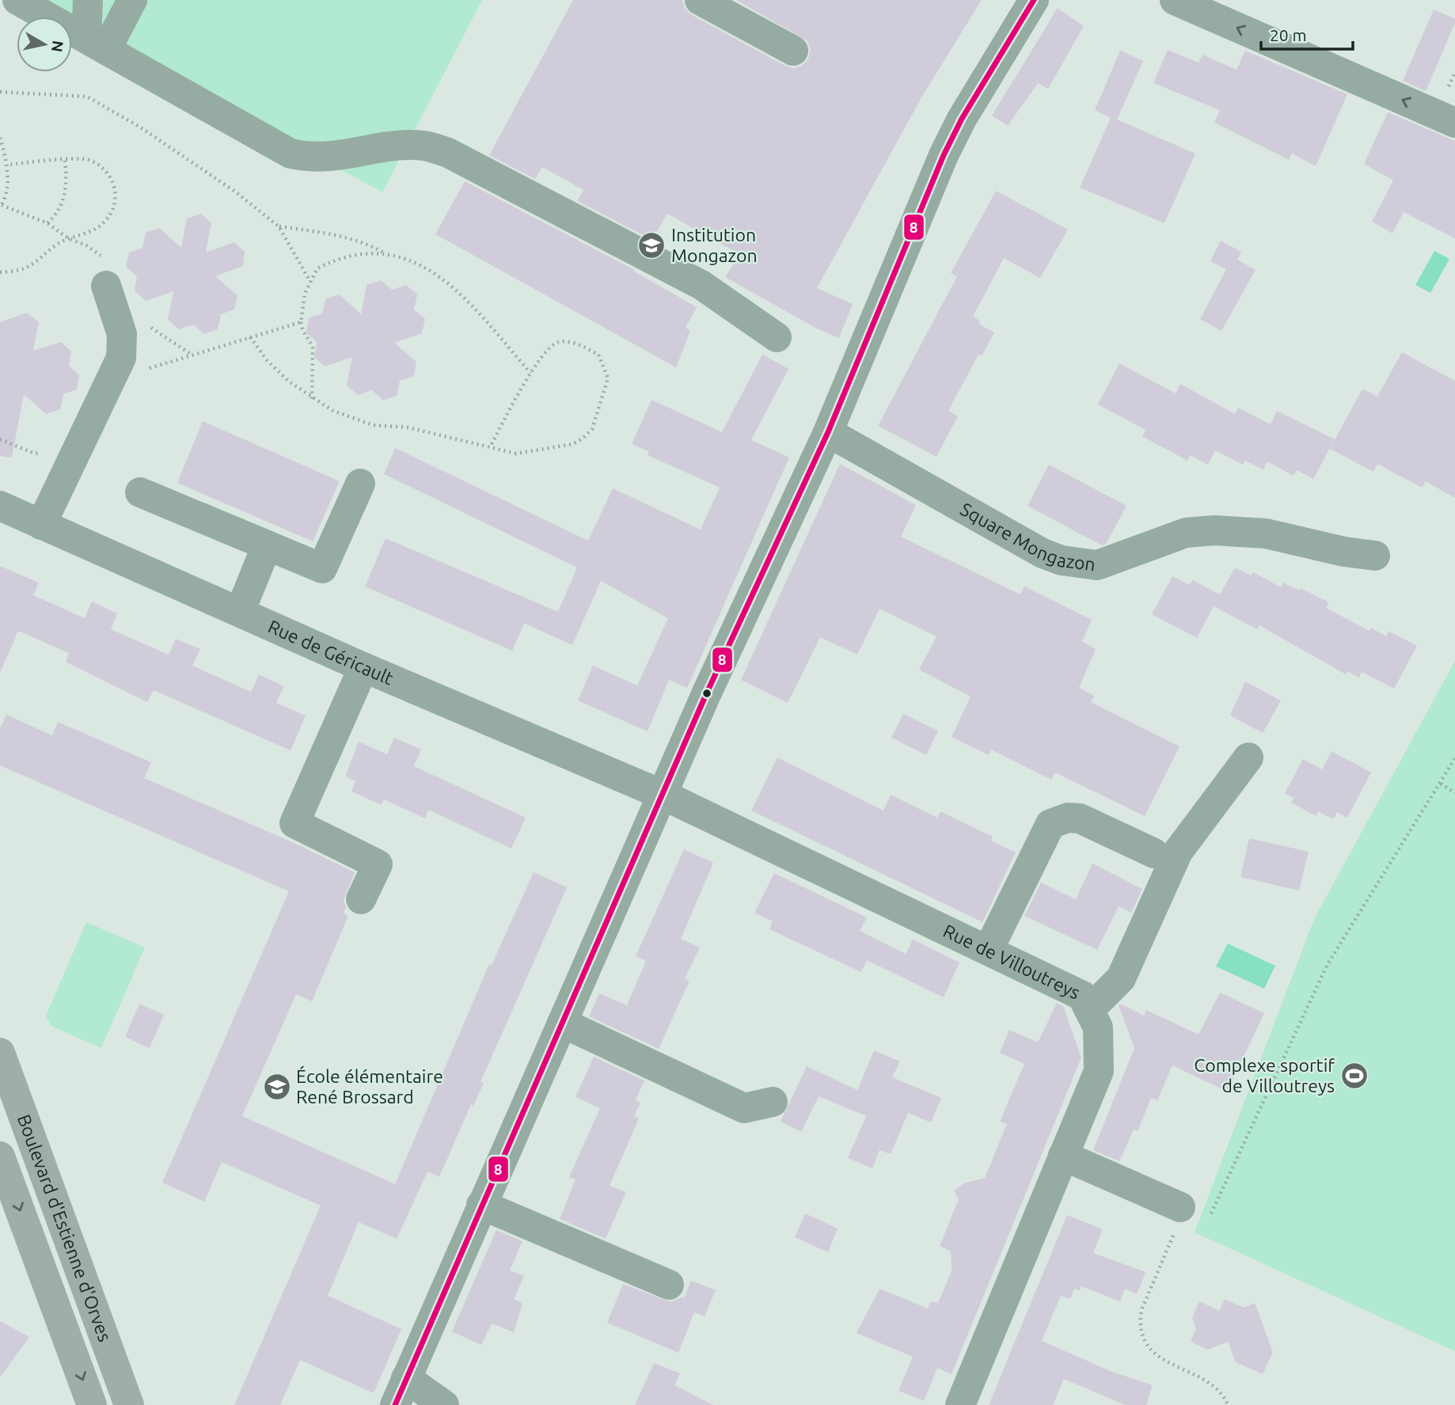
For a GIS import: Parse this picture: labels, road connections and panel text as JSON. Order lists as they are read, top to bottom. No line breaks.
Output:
{"streets":{"main road":["Boulevard d'Estienne d'Orves"],"street":["Square Mongazon","Rue de Géricault","Rue de Villoutreys"]},"crossings":[["Rue de Géricault","Rue de Villoutreys"]],"places":{"school or university":["Institution Mongazon","École élémentaire René Brossard"],"sports":["Complexe sportif de Villoutreys"]},"lines":["transit line 8"],"scale_bar":"20 m","north":"right"}
